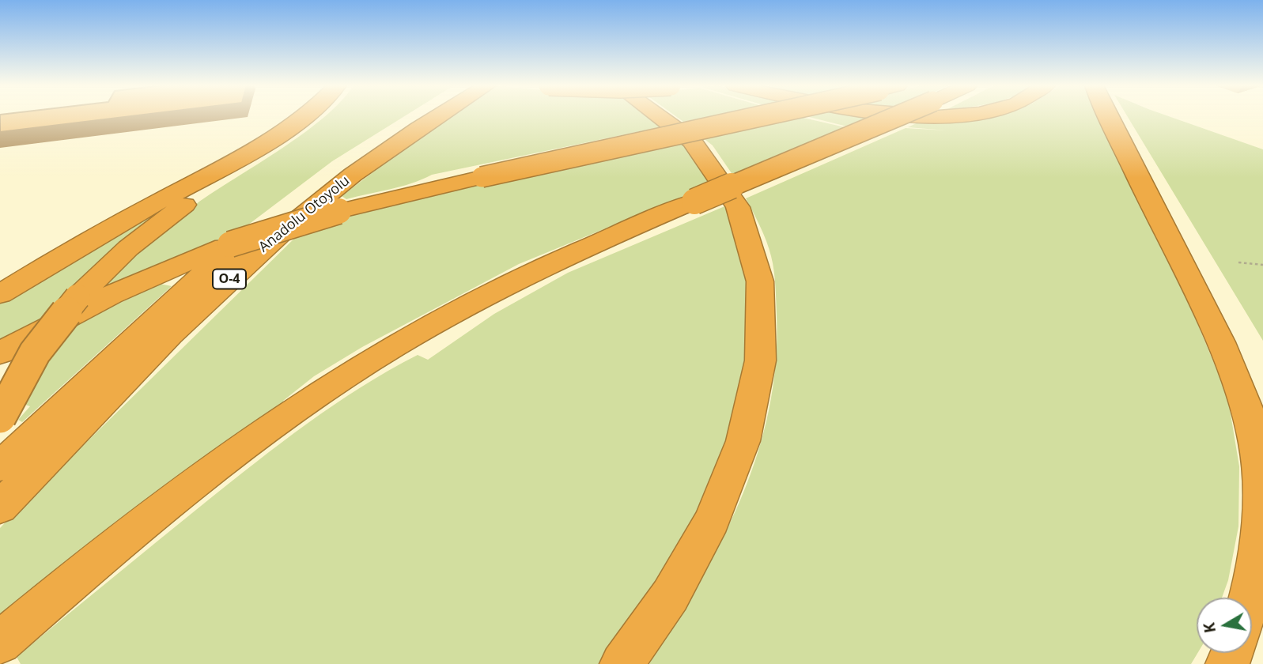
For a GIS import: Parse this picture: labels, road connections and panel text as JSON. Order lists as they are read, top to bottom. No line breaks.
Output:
{"streets":{"highway":["Anadolu Otoyolu","O-4"]},"north":"left"}
